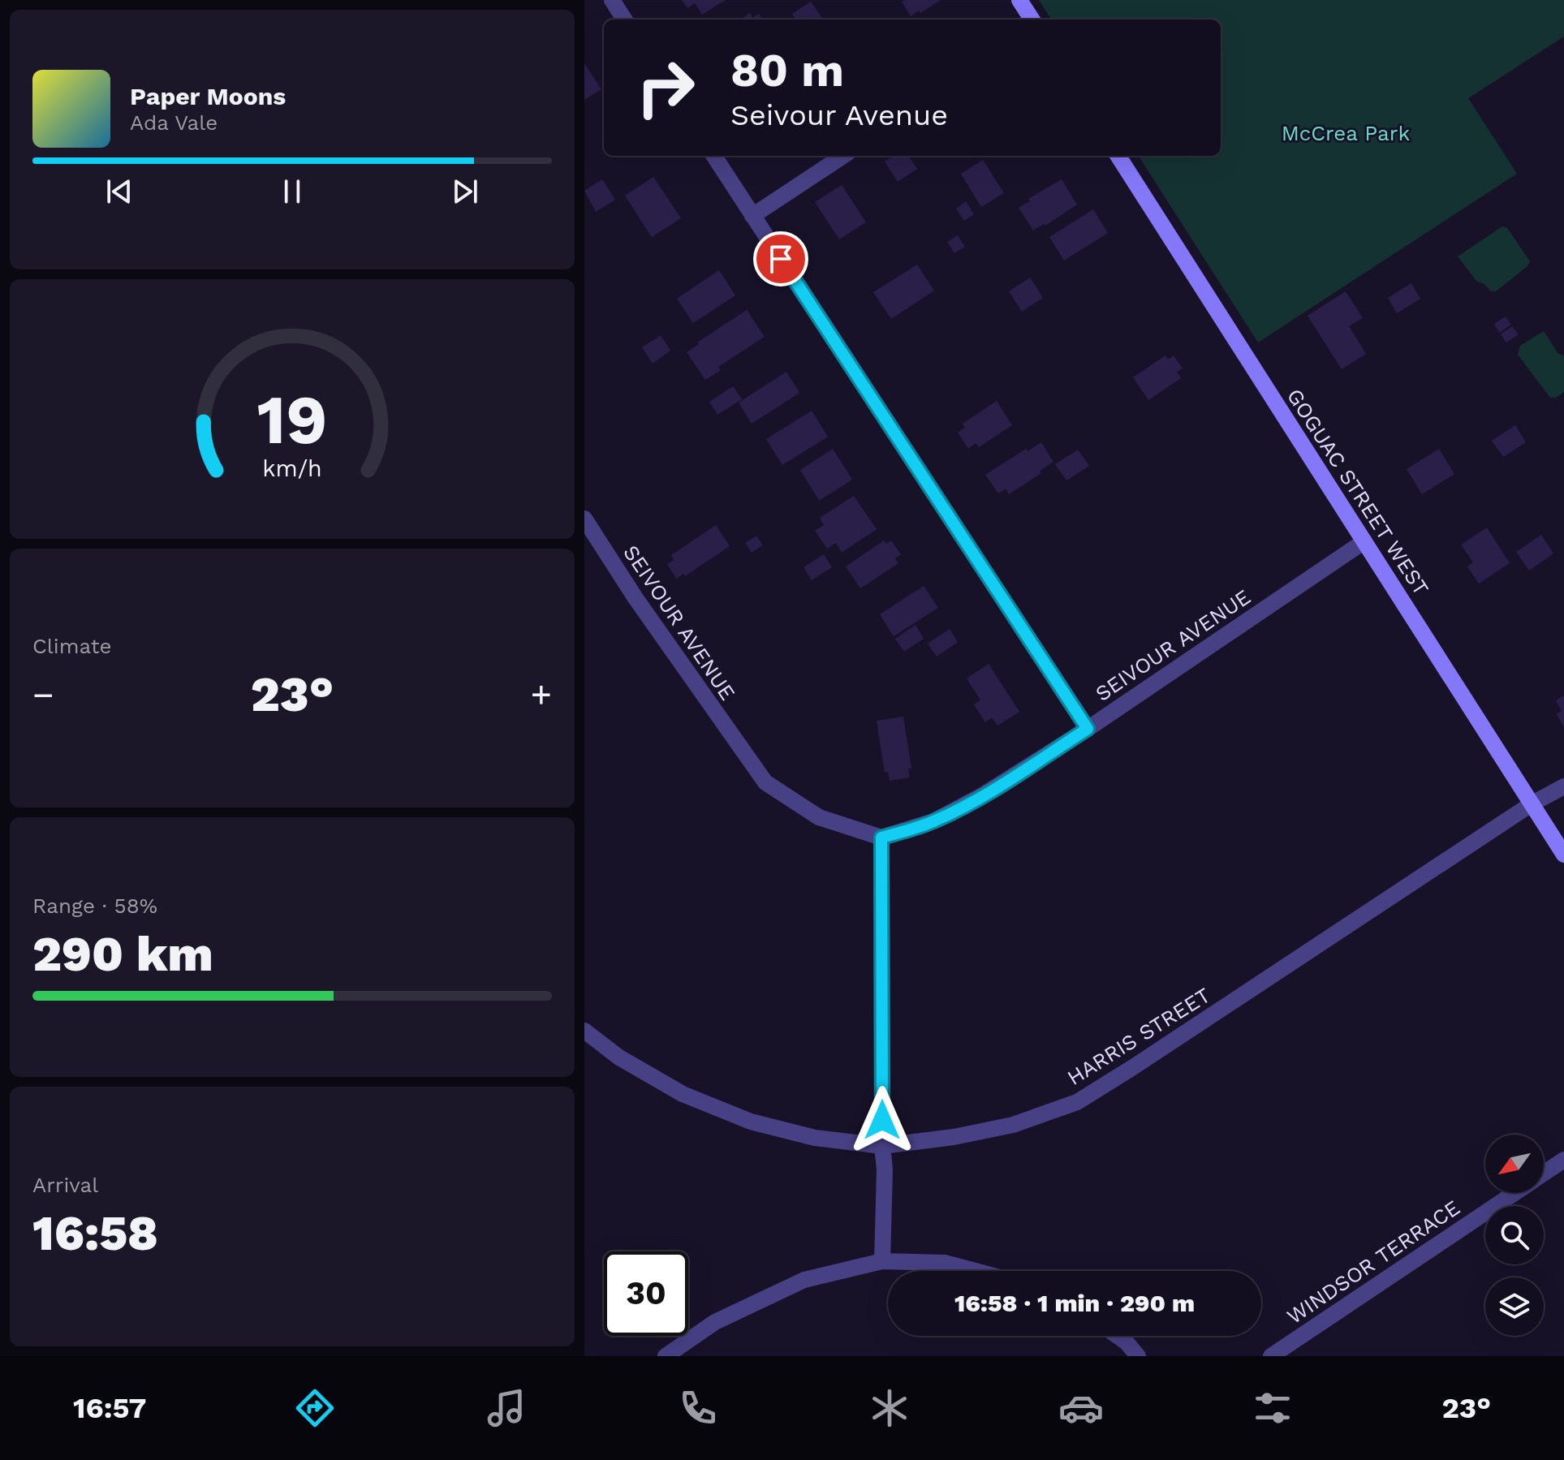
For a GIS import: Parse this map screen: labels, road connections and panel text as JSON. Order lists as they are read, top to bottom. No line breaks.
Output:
{"streets":{"street":["GOGUAC STREET WEST","SEIVOUR AVENUE","HARRIS STREET","WINDSOR TERRACE"]},"crossings":[["GOGUAC STREET WEST","SEIVOUR AVENUE"],["GOGUAC STREET WEST","HARRIS STREET"]],"parks":["McCrea Park"],"north":"bottom left","page":{"turn":["80 m","Seivour Avenue"],"song":["Paper Moons","Ada Vale"],"tile":["Climate",["Range · 58%","290 km"],["Arrival","16:58"]],"heat":["−","23°","+"],"limit":"30","trip":"16:58 · 1 min · 290 m","tabs":["16:57","23°"],"gauge":["19","km/h"]}}
